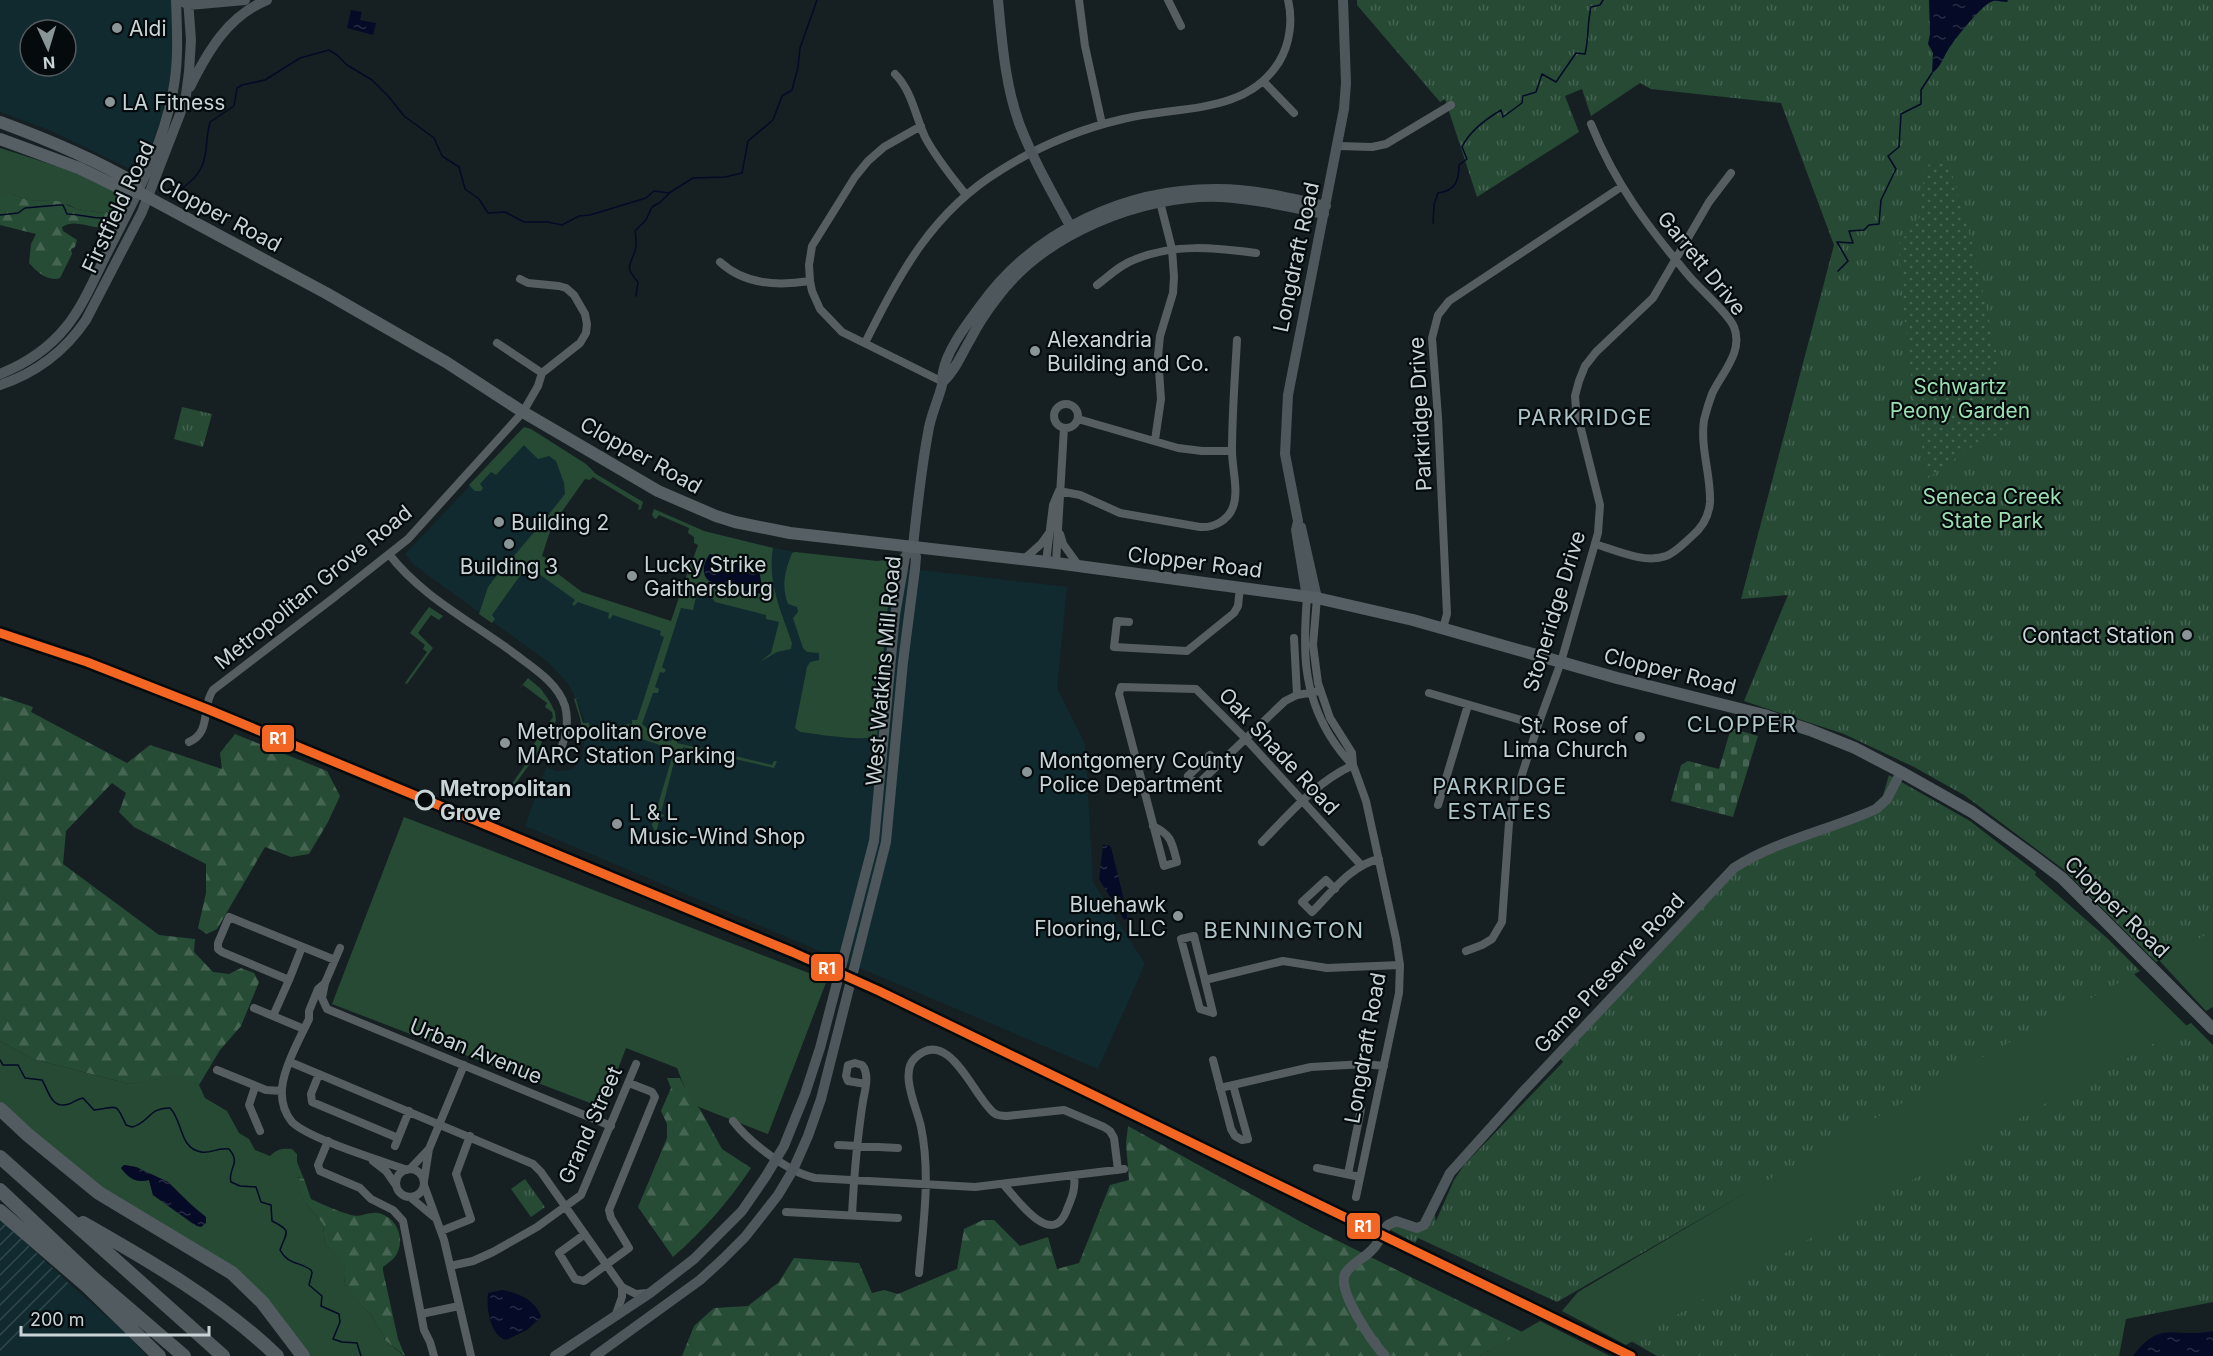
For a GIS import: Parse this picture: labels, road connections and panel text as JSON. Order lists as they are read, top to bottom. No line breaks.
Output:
{"streets":{"main road":["Clopper Road"],"street":["Firstfield Road","Longdraft Road","Garrett Drive","Parkridge Drive","Metropolitan Grove Road","Stoneridge Drive","West Watkins Mill Road","Oak Shade Road","Game Preserve Road","Urban Avenue","Grand Street"]},"crossings":[["Firstfield Road","Clopper Road"],["Clopper Road","Longdraft Road"],["Clopper Road","Parkridge Drive"],["Clopper Road","Metropolitan Grove Road"],["Clopper Road","Stoneridge Drive"],["Clopper Road","West Watkins Mill Road"],["Clopper Road","Game Preserve Road"],["Garrett Drive","Parkridge Drive"],["Garrett Drive","Stoneridge Drive"],["Urban Avenue","Grand Street"]],"districts":["PARKRIDGE","CLOPPER","PARKRIDGE ESTATES","BENNINGTON"],"parks":["Schwartz Peony Garden","Seneca Creek State Park"],"places":["Aldi","LA Fitness","Alexandria Building and Co.","Building 2","Building 3","Lucky Strike Gaithersburg","Contact Station","St. Rose of Lima Church","Metropolitan Grove MARC Station Parking","Montgomery County Police Department","Metropolitan Grove","L & L Music-Wind Shop","Bluehawk Flooring, LLC"],"lines":["transit line R1"],"scale_bar":"200 m","north":"bottom"}
